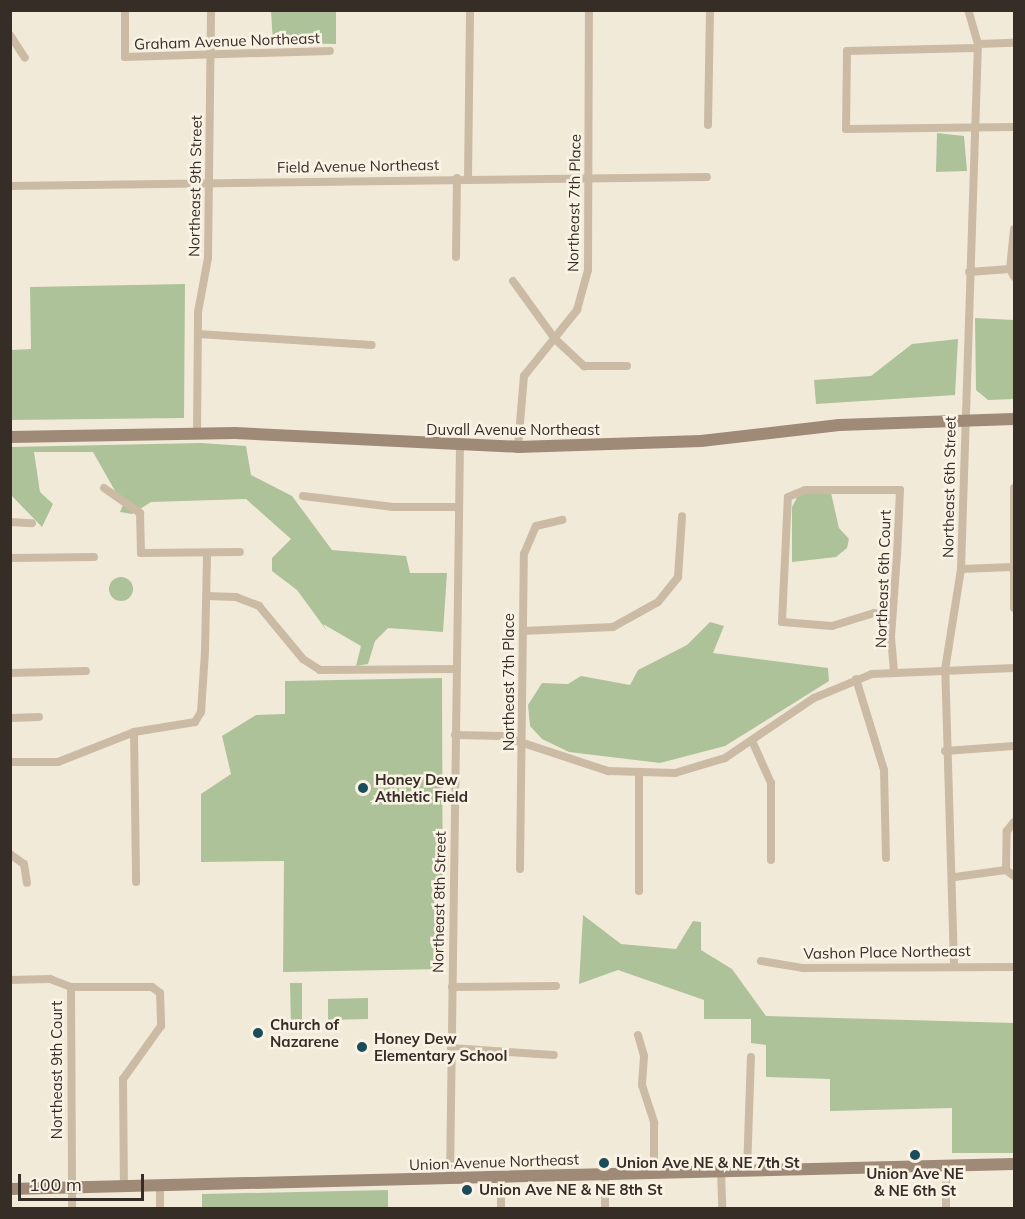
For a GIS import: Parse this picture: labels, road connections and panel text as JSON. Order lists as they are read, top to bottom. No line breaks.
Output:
{"streets":{"street":["Graham Avenue Northeast","Field Avenue Northeast","Northeast 9th Street","Northeast 7th Place","Duvall Avenue Northeast","Northeast 6th Street","Northeast 6th Court","Northeast 8th Street","Vashon Place Northeast","Northeast 9th Court","Union Avenue Northeast"]},"crossings":[["Graham Avenue Northeast","Northeast 9th Street"],["Field Avenue Northeast","Northeast 9th Street"],["Field Avenue Northeast","Northeast 7th Place"],["Northeast 9th Street","Duvall Avenue Northeast"],["Northeast 7th Place","Duvall Avenue Northeast"],["Duvall Avenue Northeast","Northeast 6th Street"],["Duvall Avenue Northeast","Northeast 8th Street"],["Northeast 6th Street","Vashon Place Northeast"],["Northeast 8th Street","Union Avenue Northeast"],["Northeast 9th Court","Union Avenue Northeast"]],"places":["Honey Dew Athletic Field","Church of Nazarene","Honey Dew Elementary School","Union Ave NE & NE 6th St","Union Ave NE & NE 7th St","Union Ave NE & NE 8th St"],"scale_bar":"100 m"}
